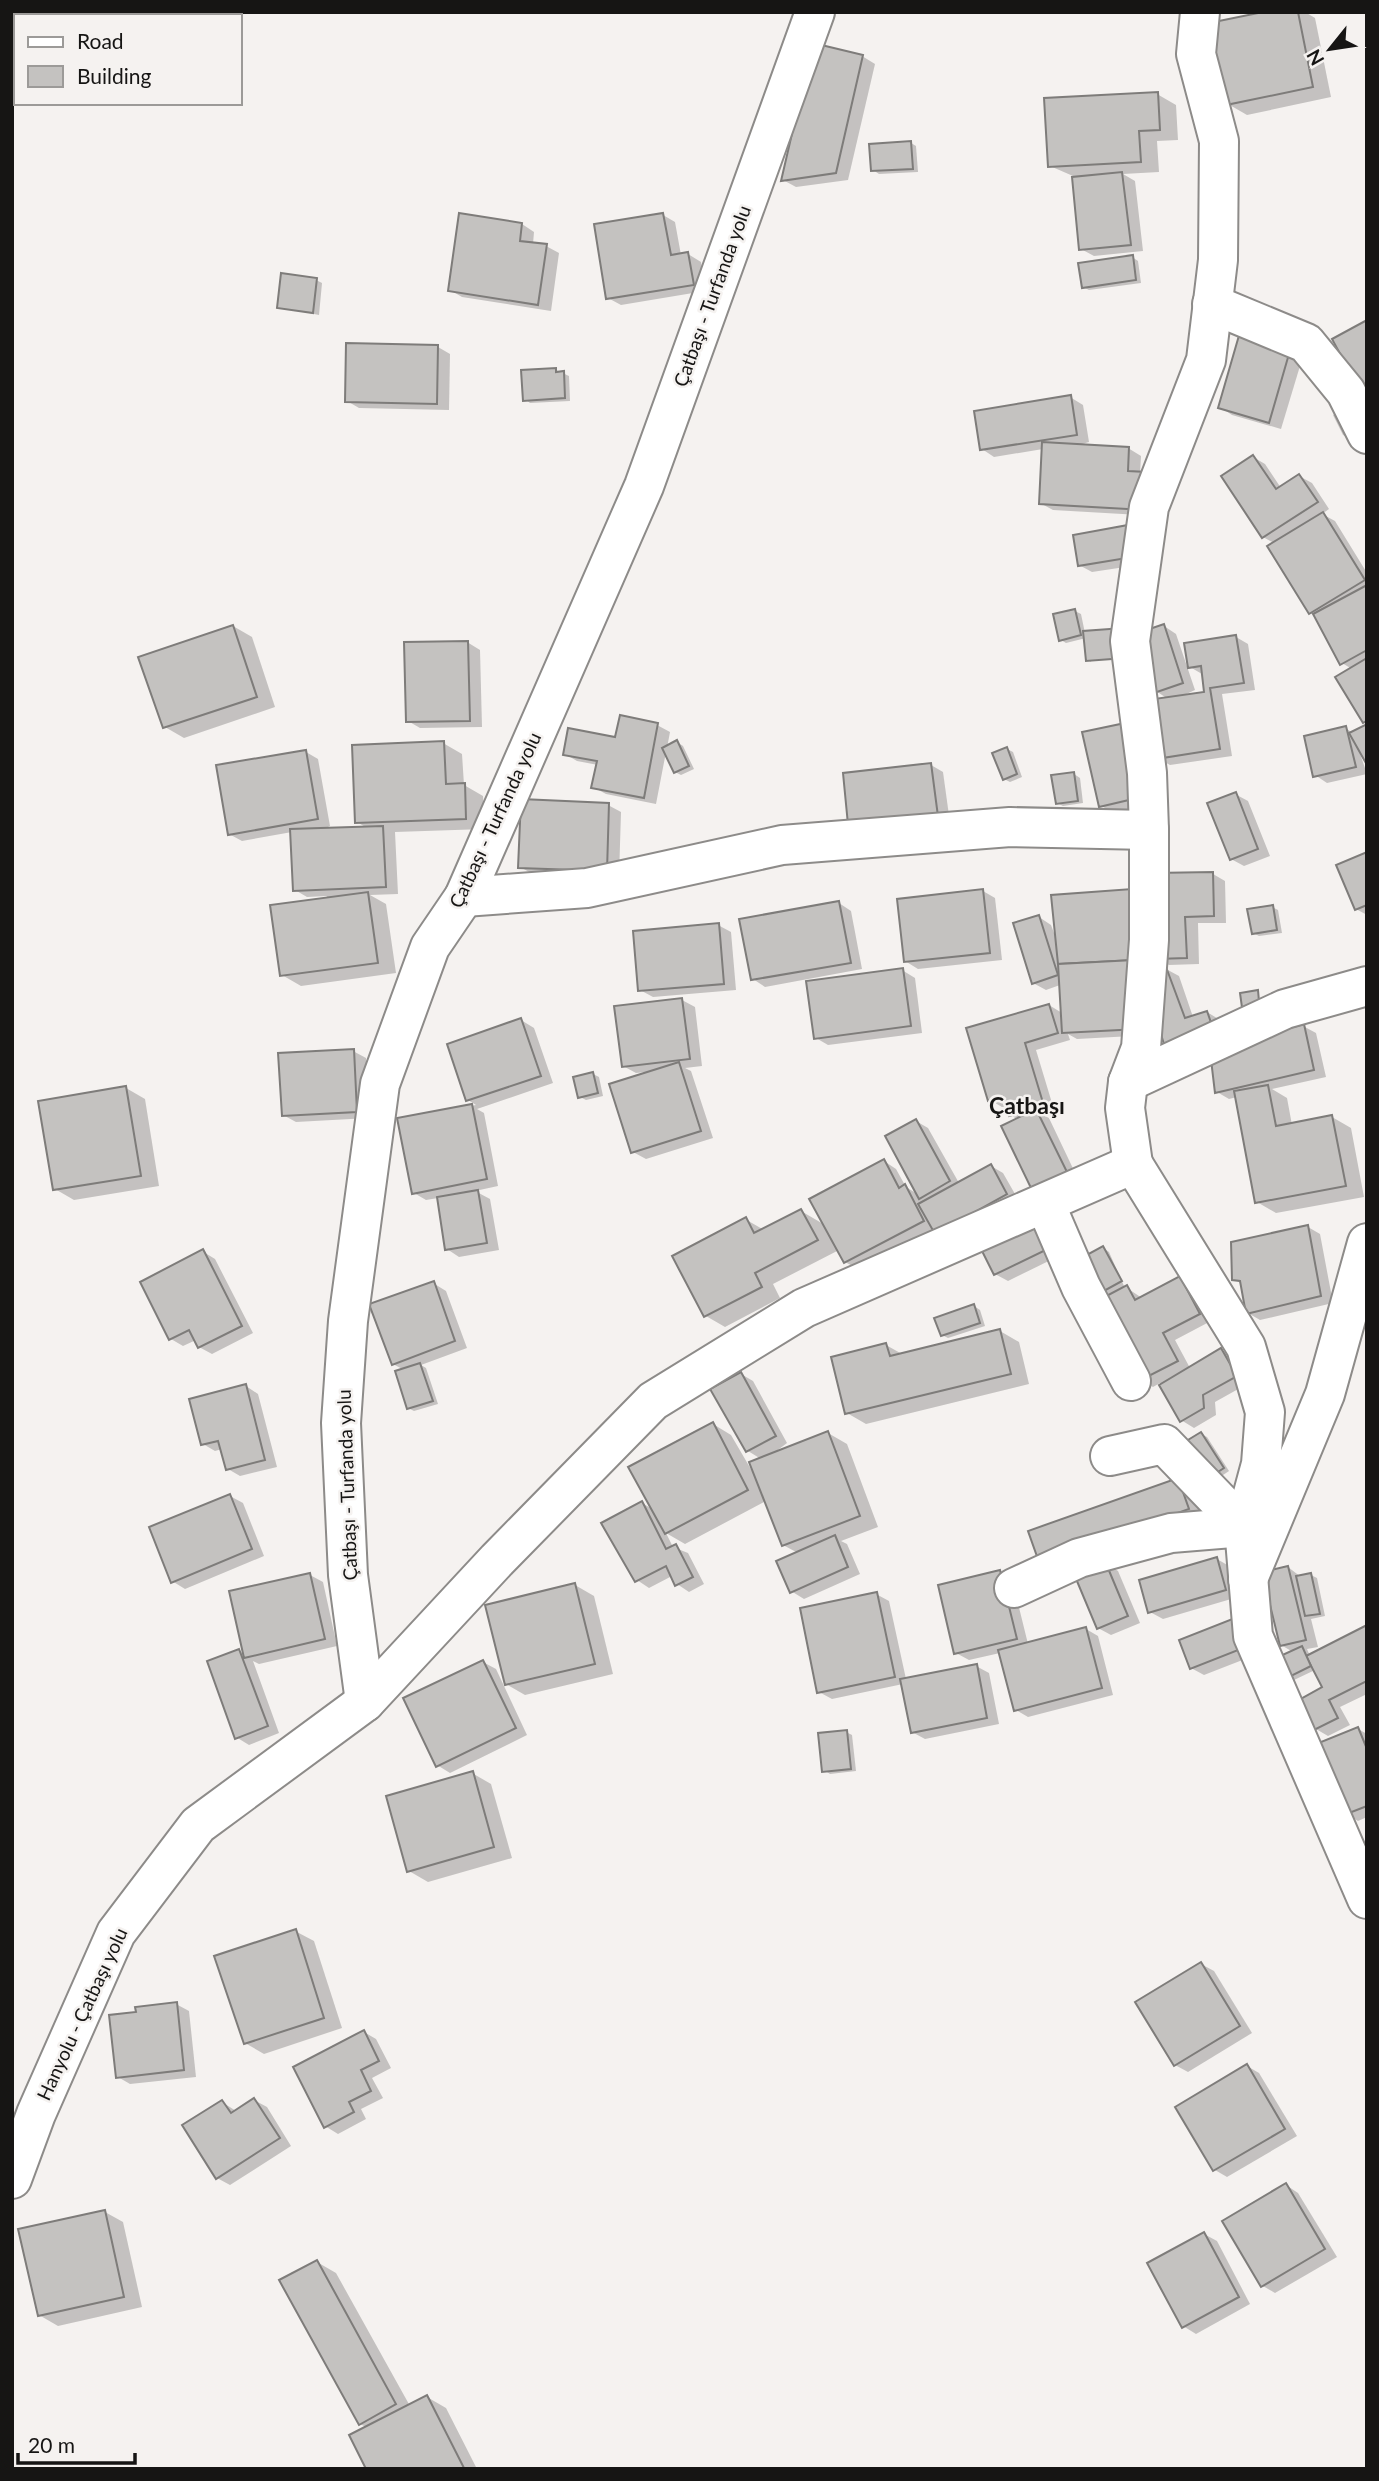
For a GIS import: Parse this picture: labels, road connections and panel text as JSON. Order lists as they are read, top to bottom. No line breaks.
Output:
{"streets":{"street":["Çatbaşı - Turfanda yolu","Hanyolu - Çatbaşı yolu"]},"crossings":[["Çatbaşı - Turfanda yolu","Hanyolu - Çatbaşı yolu"]],"districts":["Çatbaşı"],"legend":["Road","Building"],"scale_bar":"20 m","north":"bottom left"}
